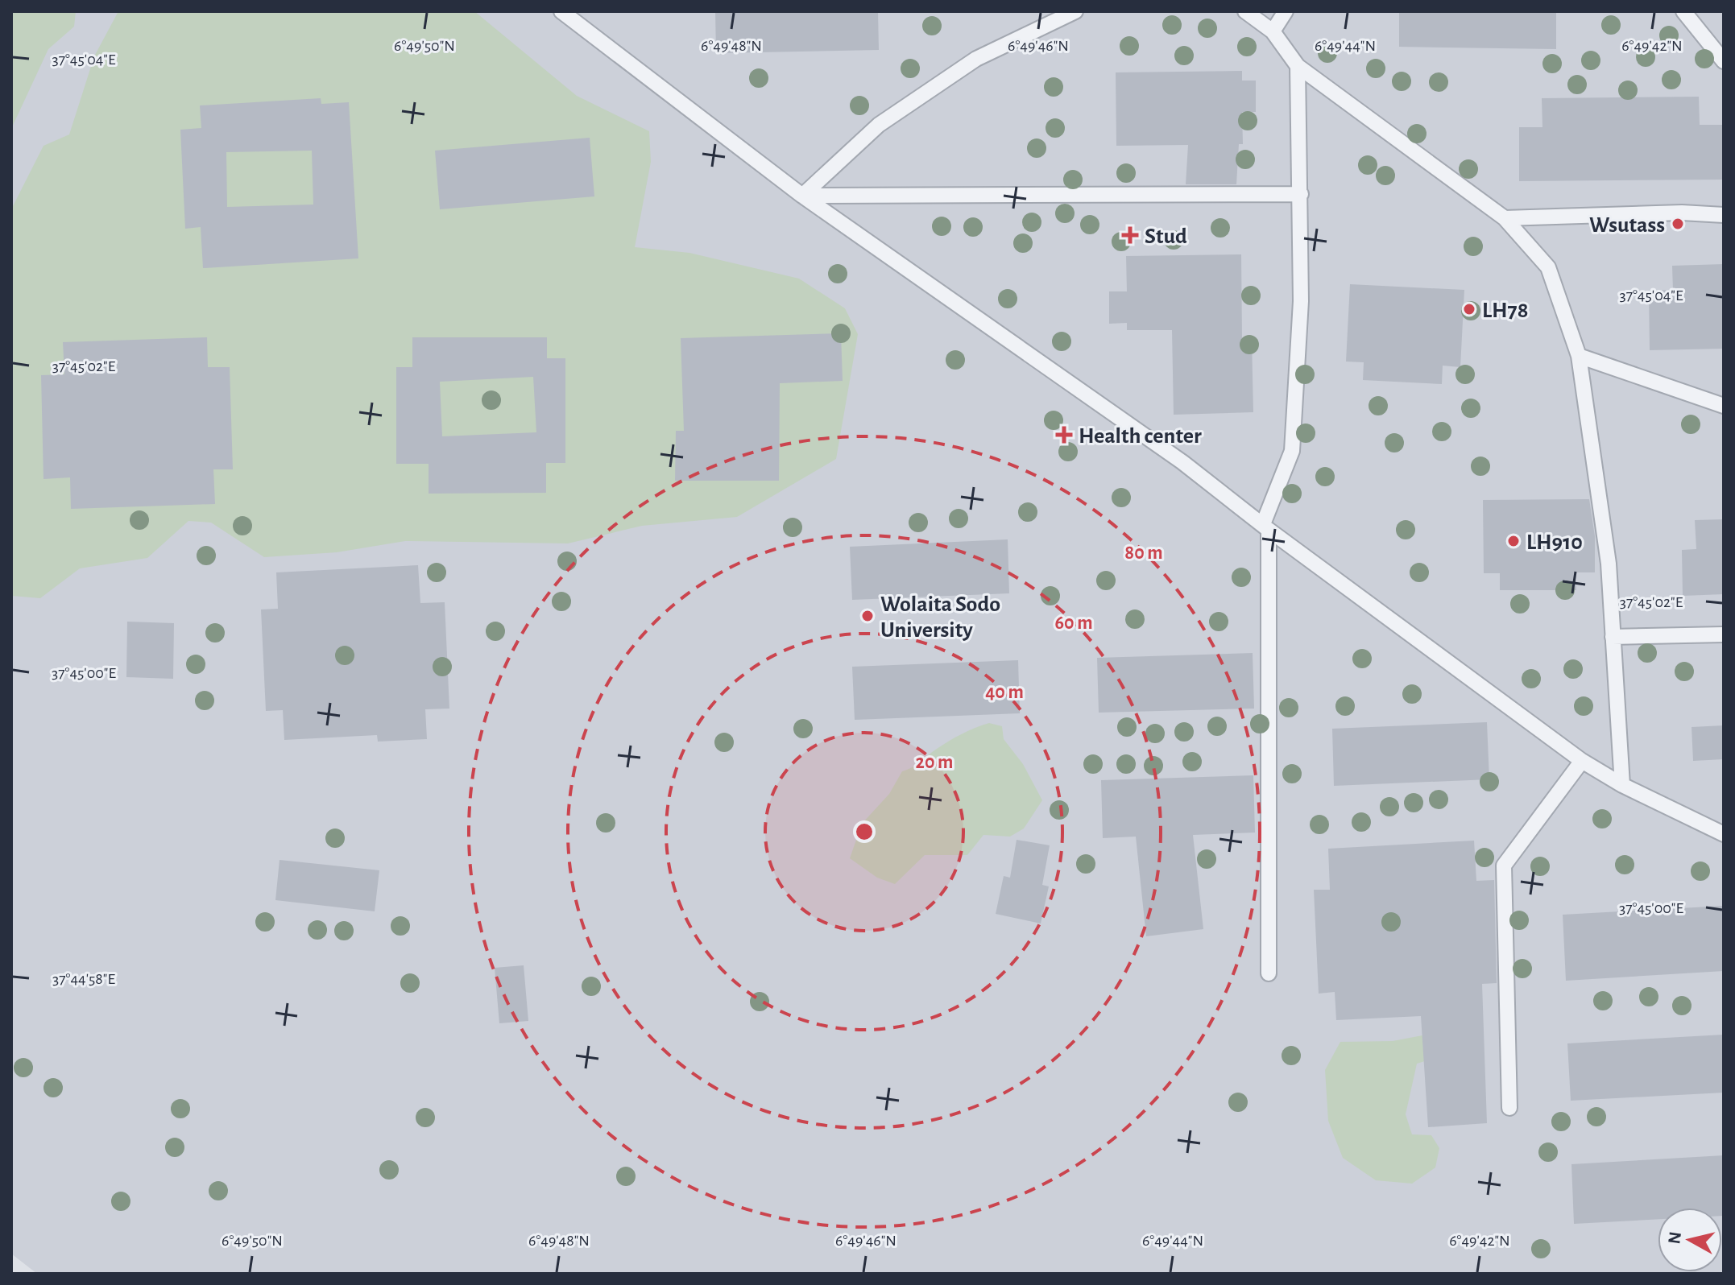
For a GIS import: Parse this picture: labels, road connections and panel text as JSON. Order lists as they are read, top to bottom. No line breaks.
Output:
{"places":{"other":["Wsutass","LH78","LH910","Wolaita Sodo University"],"health":["Stud","Health center"]},"north":"left","coordinates":["6°49'50\"N","6°49'48\"N","6°49'46\"N","6°49'44\"N","6°49'42\"N","37°45'04\"E","37°45'02\"E","37°45'00\"E","37°44'58\"E"],"rings":["80 m","60 m","40 m","20 m"]}
